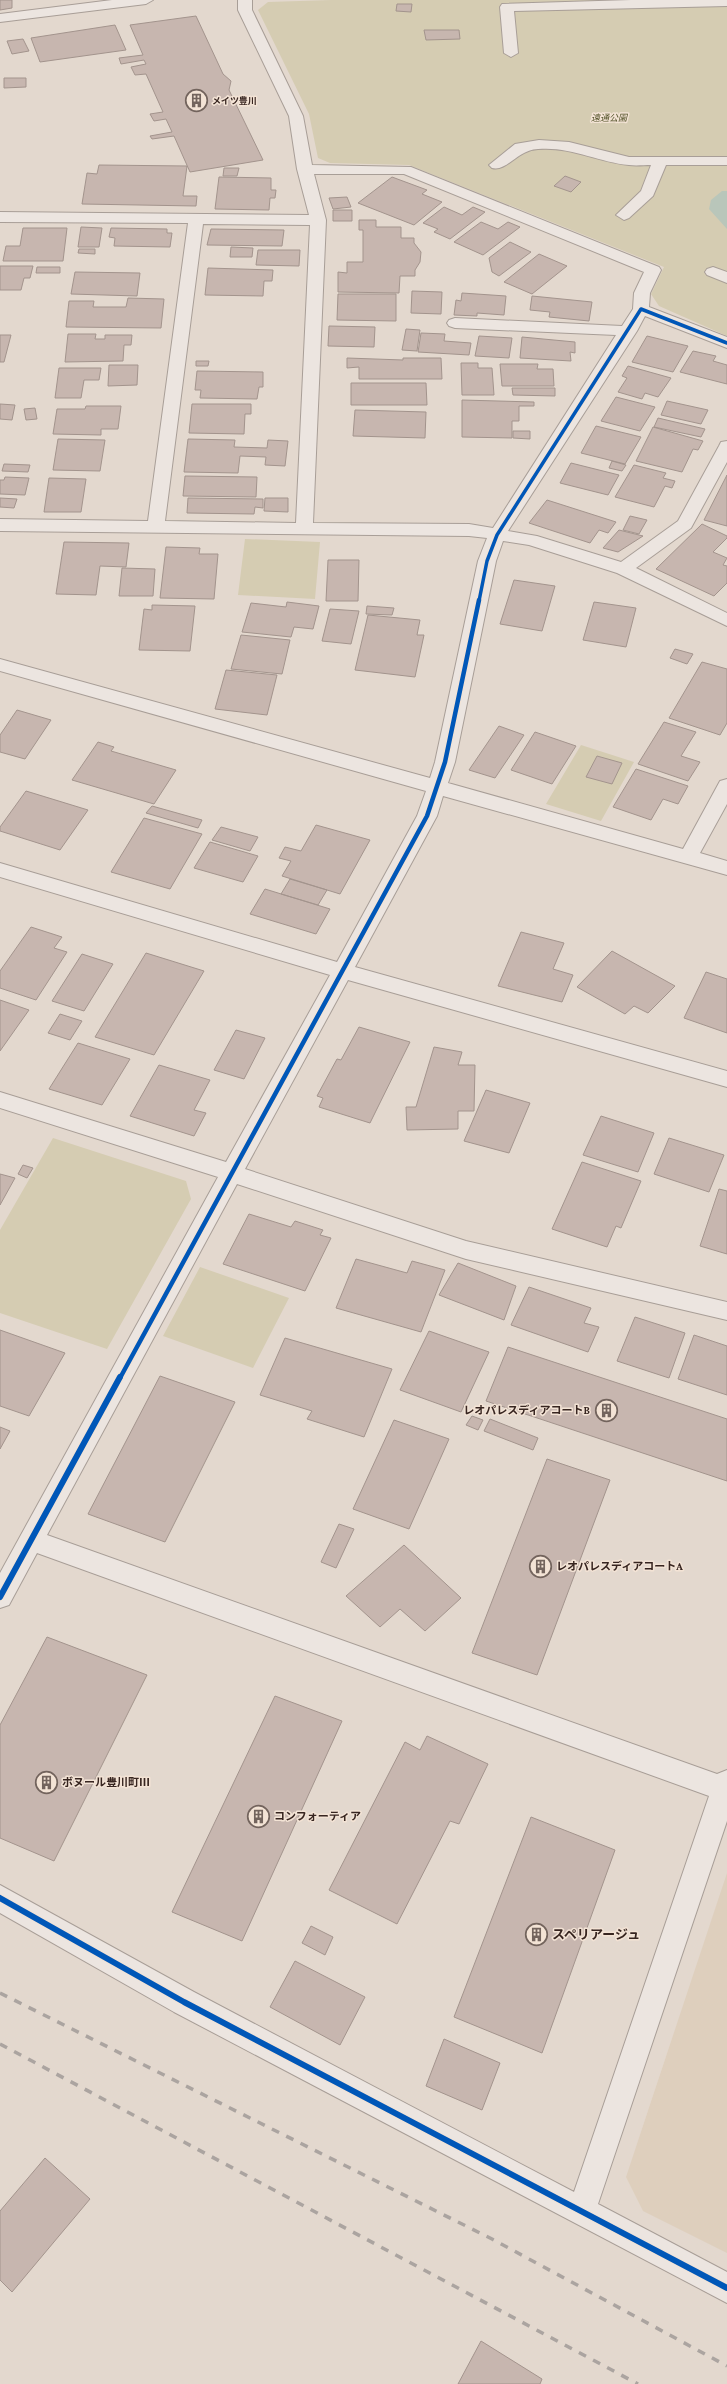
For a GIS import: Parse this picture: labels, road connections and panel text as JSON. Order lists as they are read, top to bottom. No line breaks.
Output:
{"parks":["遠通公園"],"places":{"building":["メイツ豊川","レオパレスディアコートB","レオパレスディアコートA","ボヌール豊川町Ⅲ","コンフォーティア","スペリアージュ"]}}
